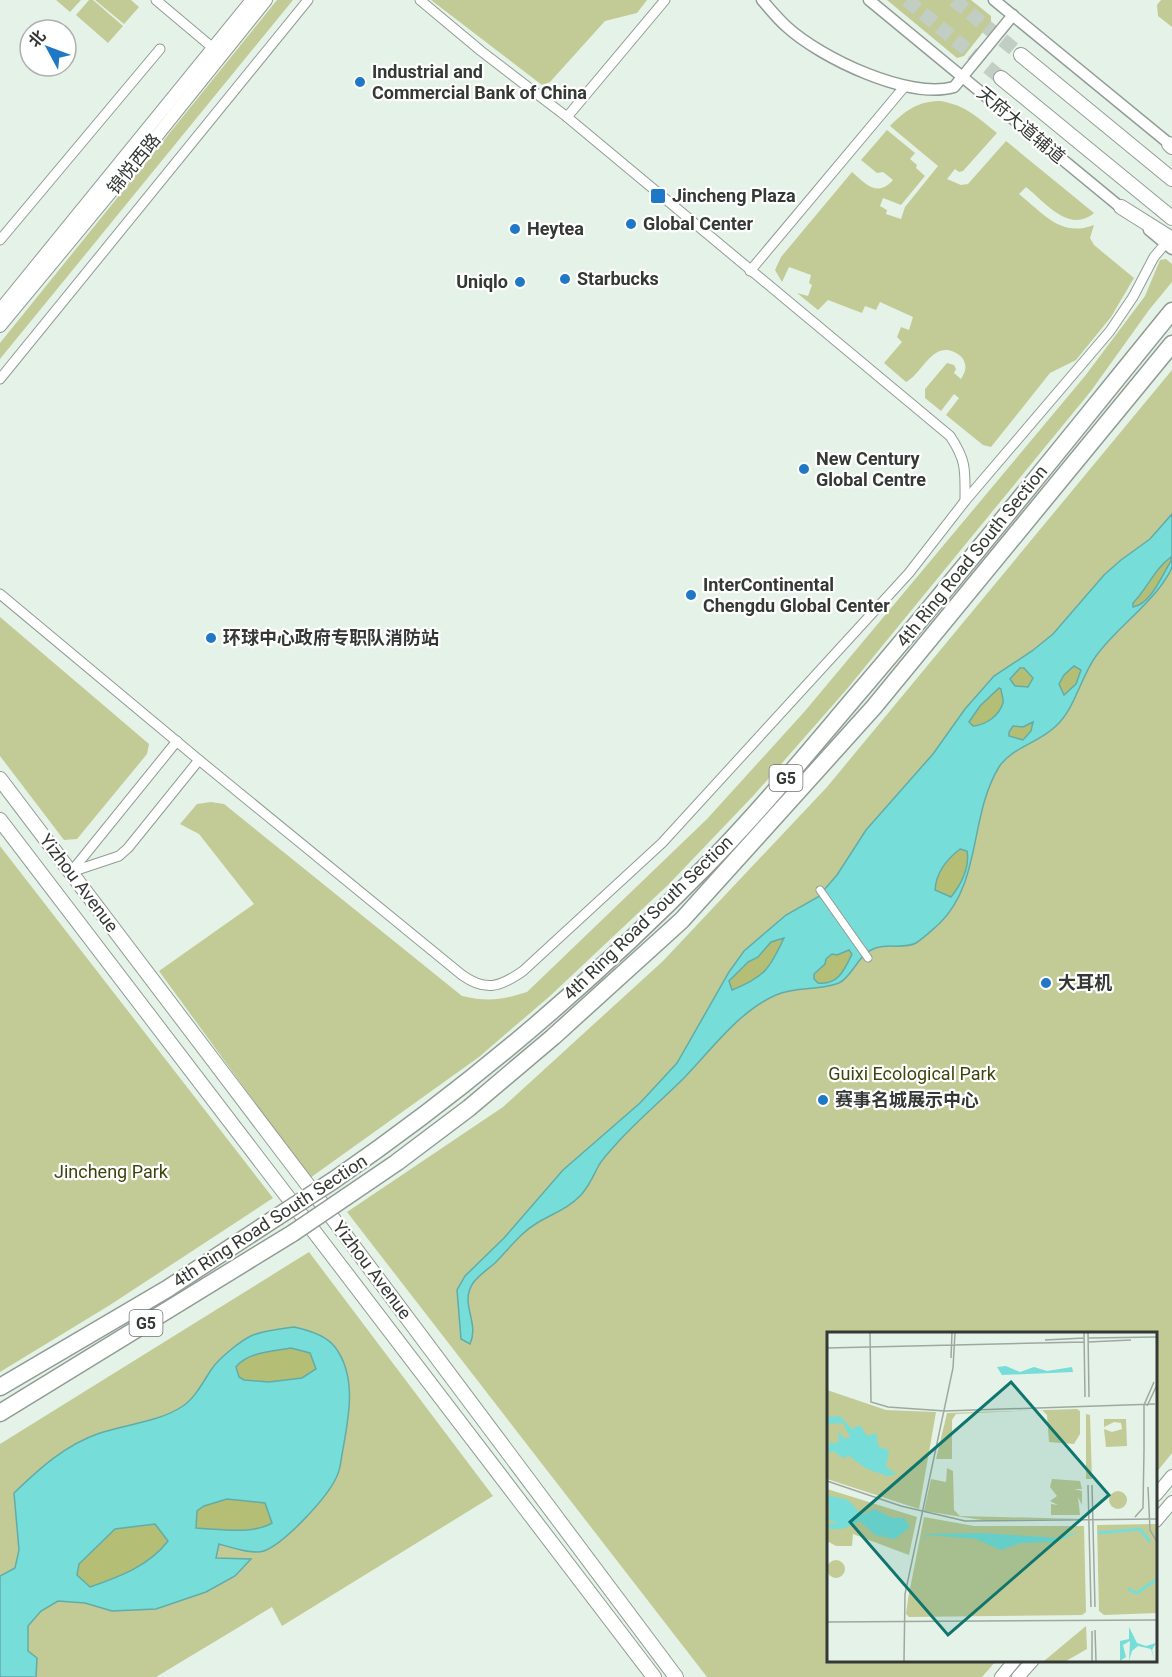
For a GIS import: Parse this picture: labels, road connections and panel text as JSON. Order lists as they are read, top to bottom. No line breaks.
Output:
{"streets":{"highway":["4th Ring Road South Section","G5"],"main road":["锦悦西路","Yizhou Avenue"],"street":["天府大道辅道"]},"parks":["Guixi Ecological Park","Jincheng Park"],"places":{"other":["Industrial and Commercial Bank of China","Global Center","Heytea","Starbucks","Uniqlo","New Century Global Centre","InterContinental Chengdu Global Center","环球中心政府专职队消防站","大耳机","赛事名城展示中心"],"transit":["Jincheng Plaza"]},"north":"top left"}
